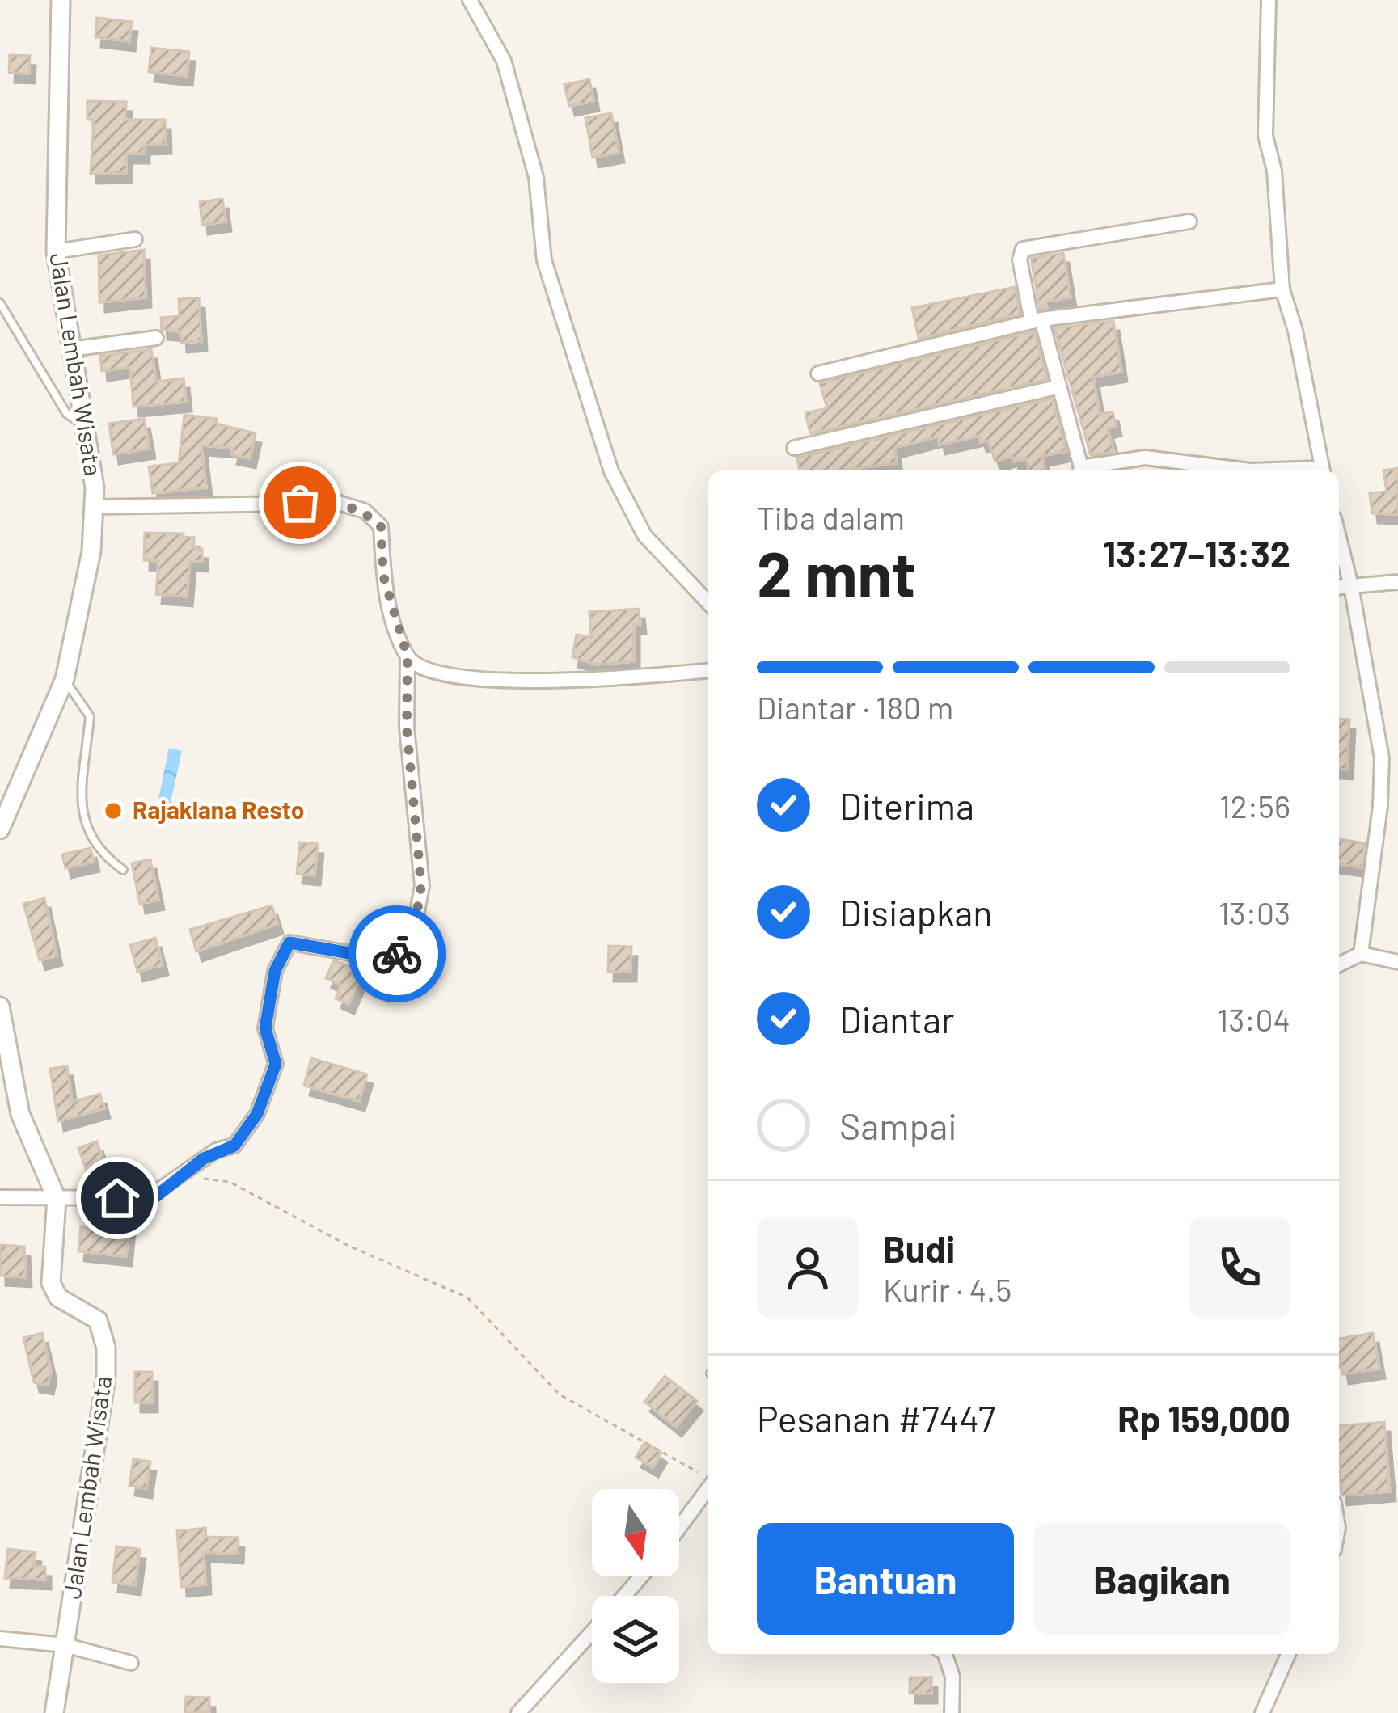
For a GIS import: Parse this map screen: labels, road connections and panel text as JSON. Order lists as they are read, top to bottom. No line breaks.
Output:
{"streets":{"street":["Jalan Lembah Wisata"]},"places":["Rajaklana Resto"],"north":"bottom","page":{"heading":["2 mnt","Tiba dalam","13:27–13:32"],"panel":["Budi","Kurir · 4.5","Pesanan #7447","Rp 159,000"],"bar":"Diantar · 180 m","list":[["Diterima","12:56"],["Disiapkan","13:03"],["Diantar","13:04"],"Sampai"],"buttons":["Bantuan","Bagikan"]}}
